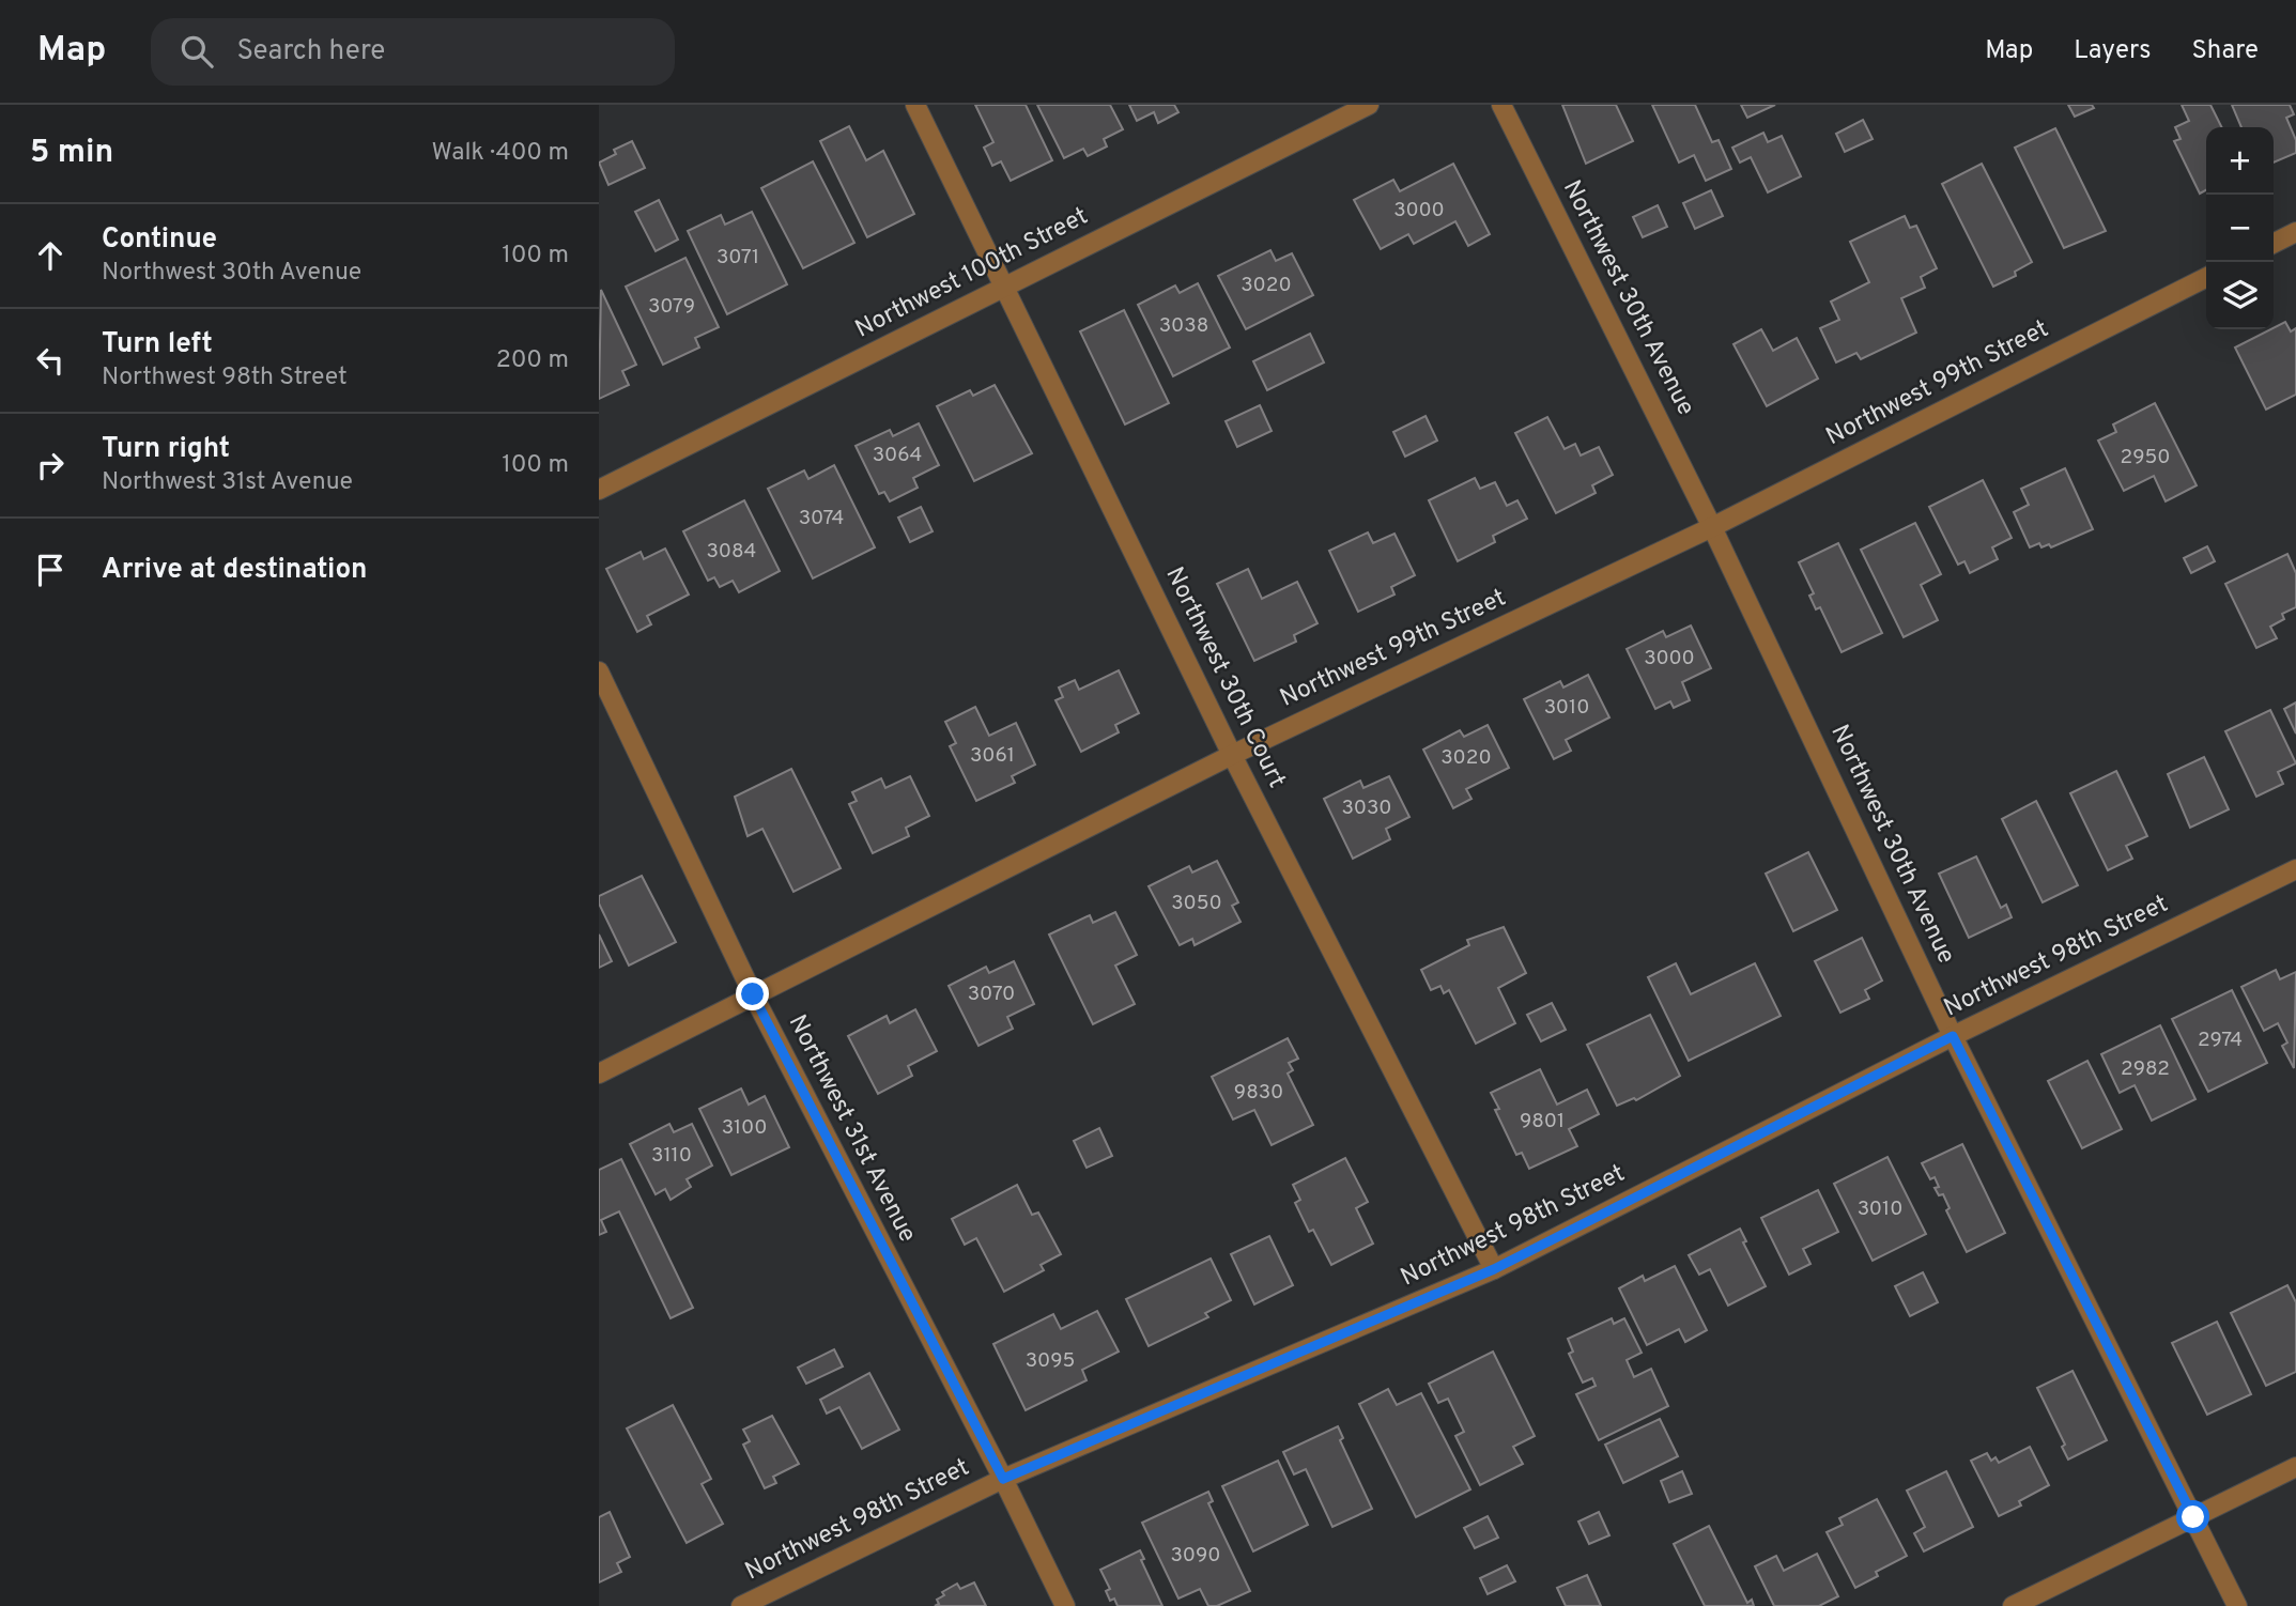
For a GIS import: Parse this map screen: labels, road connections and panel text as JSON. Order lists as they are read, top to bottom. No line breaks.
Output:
{"streets":{"street":["Northwest 100th Street","Northwest 30th Avenue","Northwest 99th Street","Northwest 30th Court","Northwest 98th Street","Northwest 31st Avenue"]},"crossings":[["Northwest 100th Street","Northwest 30th Court"],["Northwest 30th Avenue","Northwest 99th Street"],["Northwest 30th Avenue","Northwest 98th Street"],["Northwest 99th Street","Northwest 30th Court"],["Northwest 99th Street","Northwest 31st Avenue"],["Northwest 30th Court","Northwest 98th Street"],["Northwest 98th Street","Northwest 31st Avenue"]],"house_numbers":["3000","3071","3020","3079","3038","3064","2950","3074","3084","3000","3010","3061","3020","3030","3050","3070","2974","2982","9830","9801","3100","3110","3010","3095","3090"],"page":{"header":"Map","search":"Search here","nav":["Map","Layers","Share"],"heading":["5 min","Walk · 400 m"],"map_buttons":["+","−"],"list":[["Continue","Northwest 30th Avenue","100 m"],["Turn left","Northwest 98th Street","200 m"],["Turn right","Northwest 31st Avenue","100 m"],"Arrive at destination"]}}
